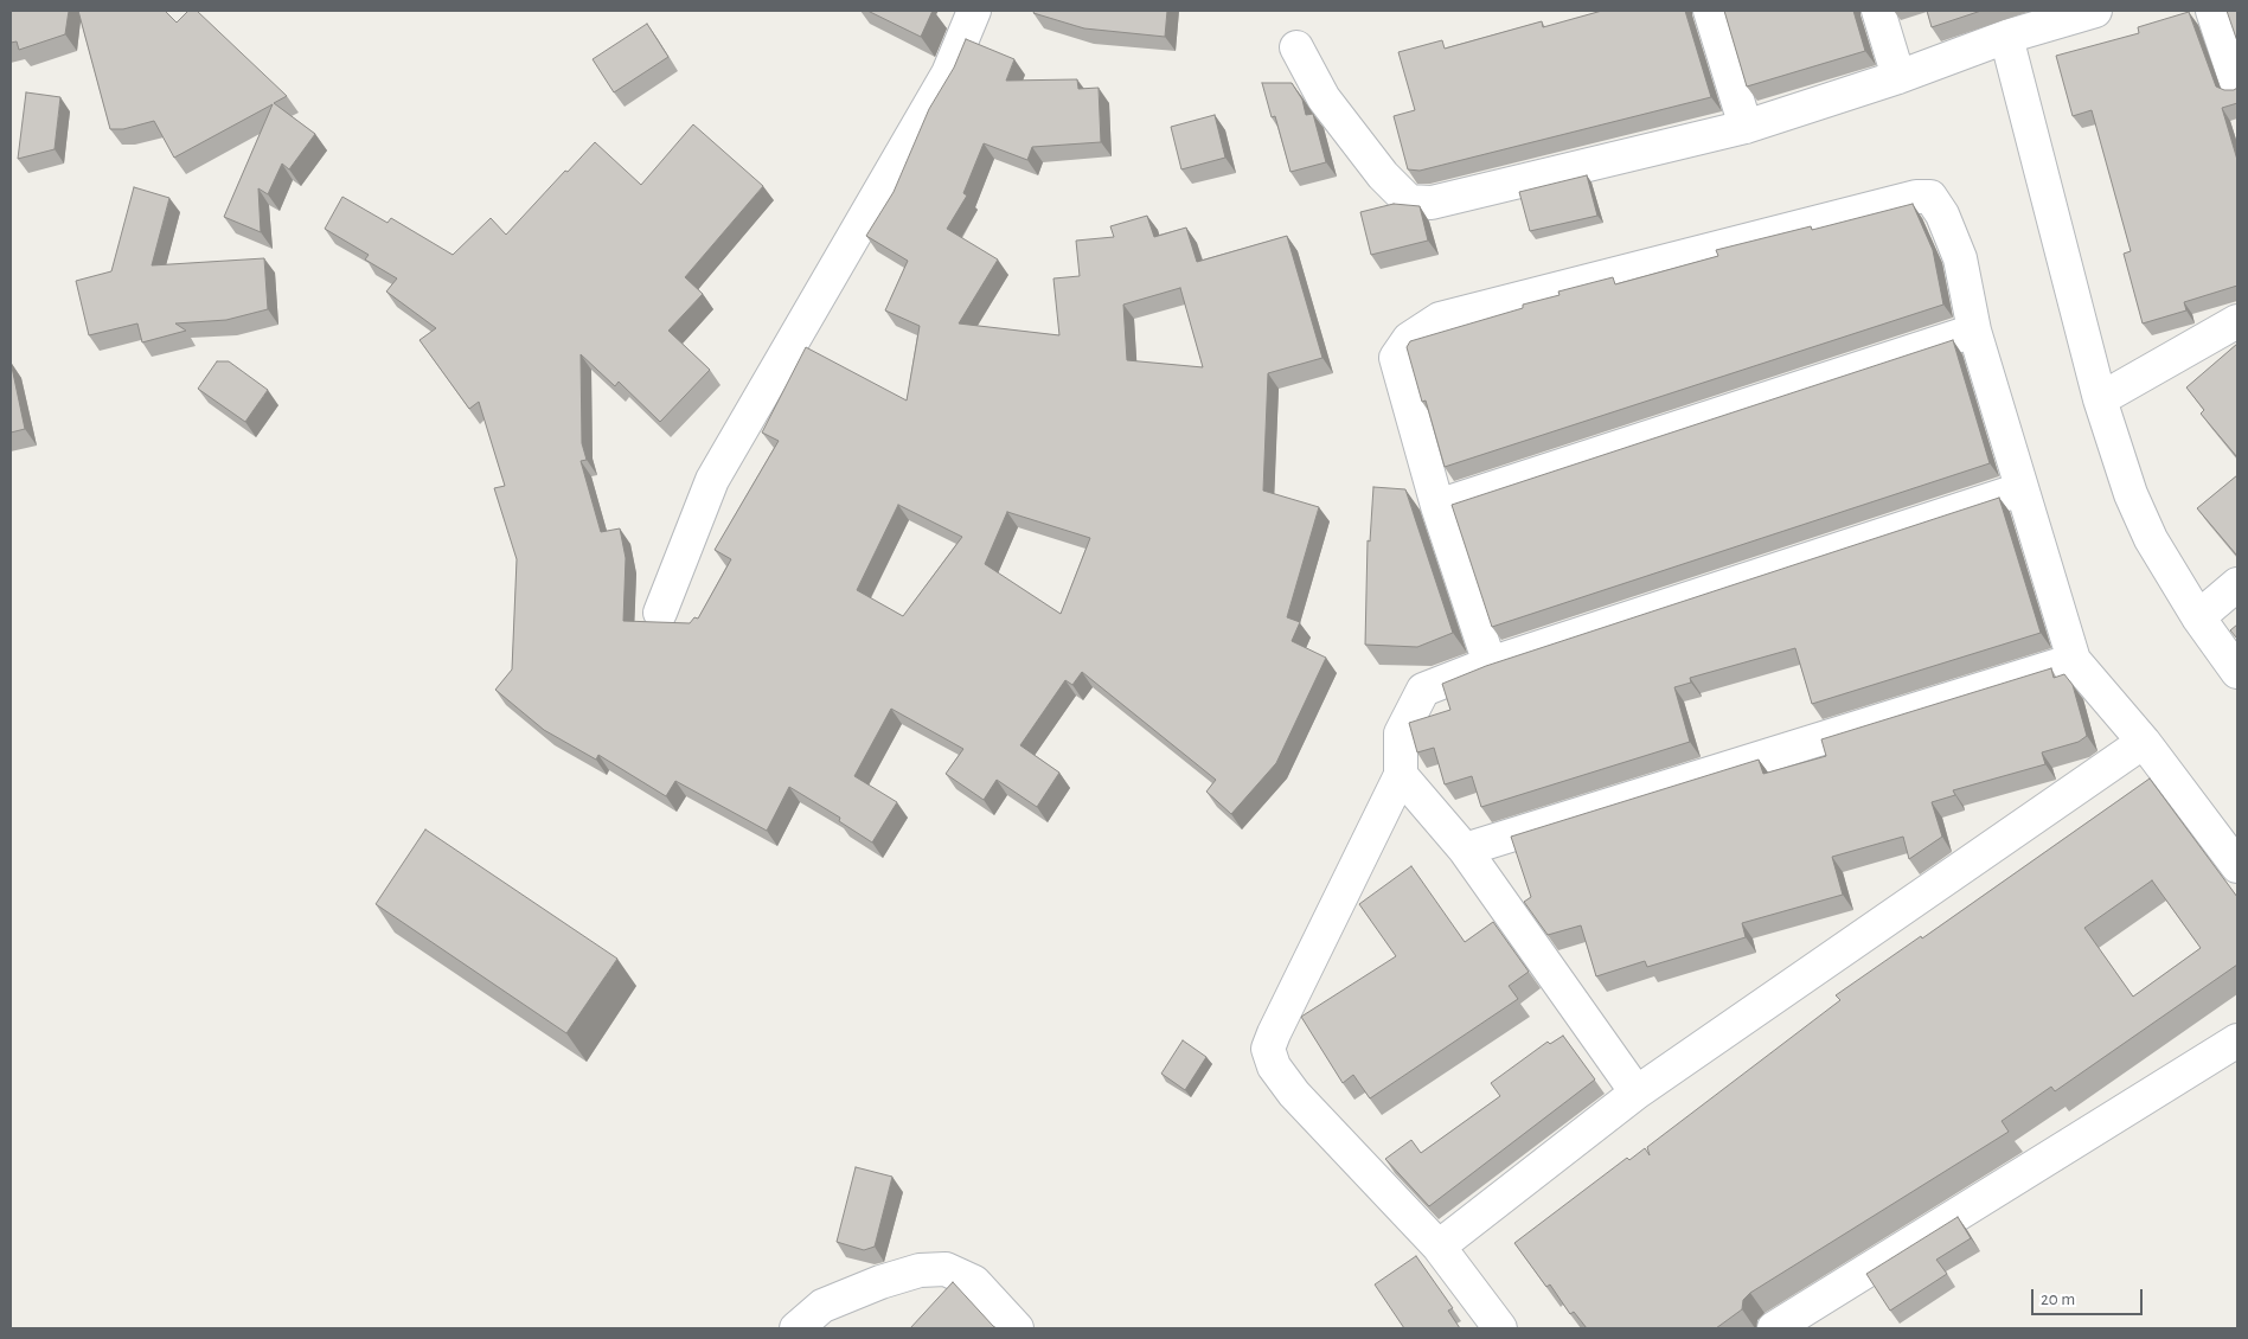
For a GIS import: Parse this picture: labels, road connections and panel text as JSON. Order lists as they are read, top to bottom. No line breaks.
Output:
{"scale_bar":"20 m"}
